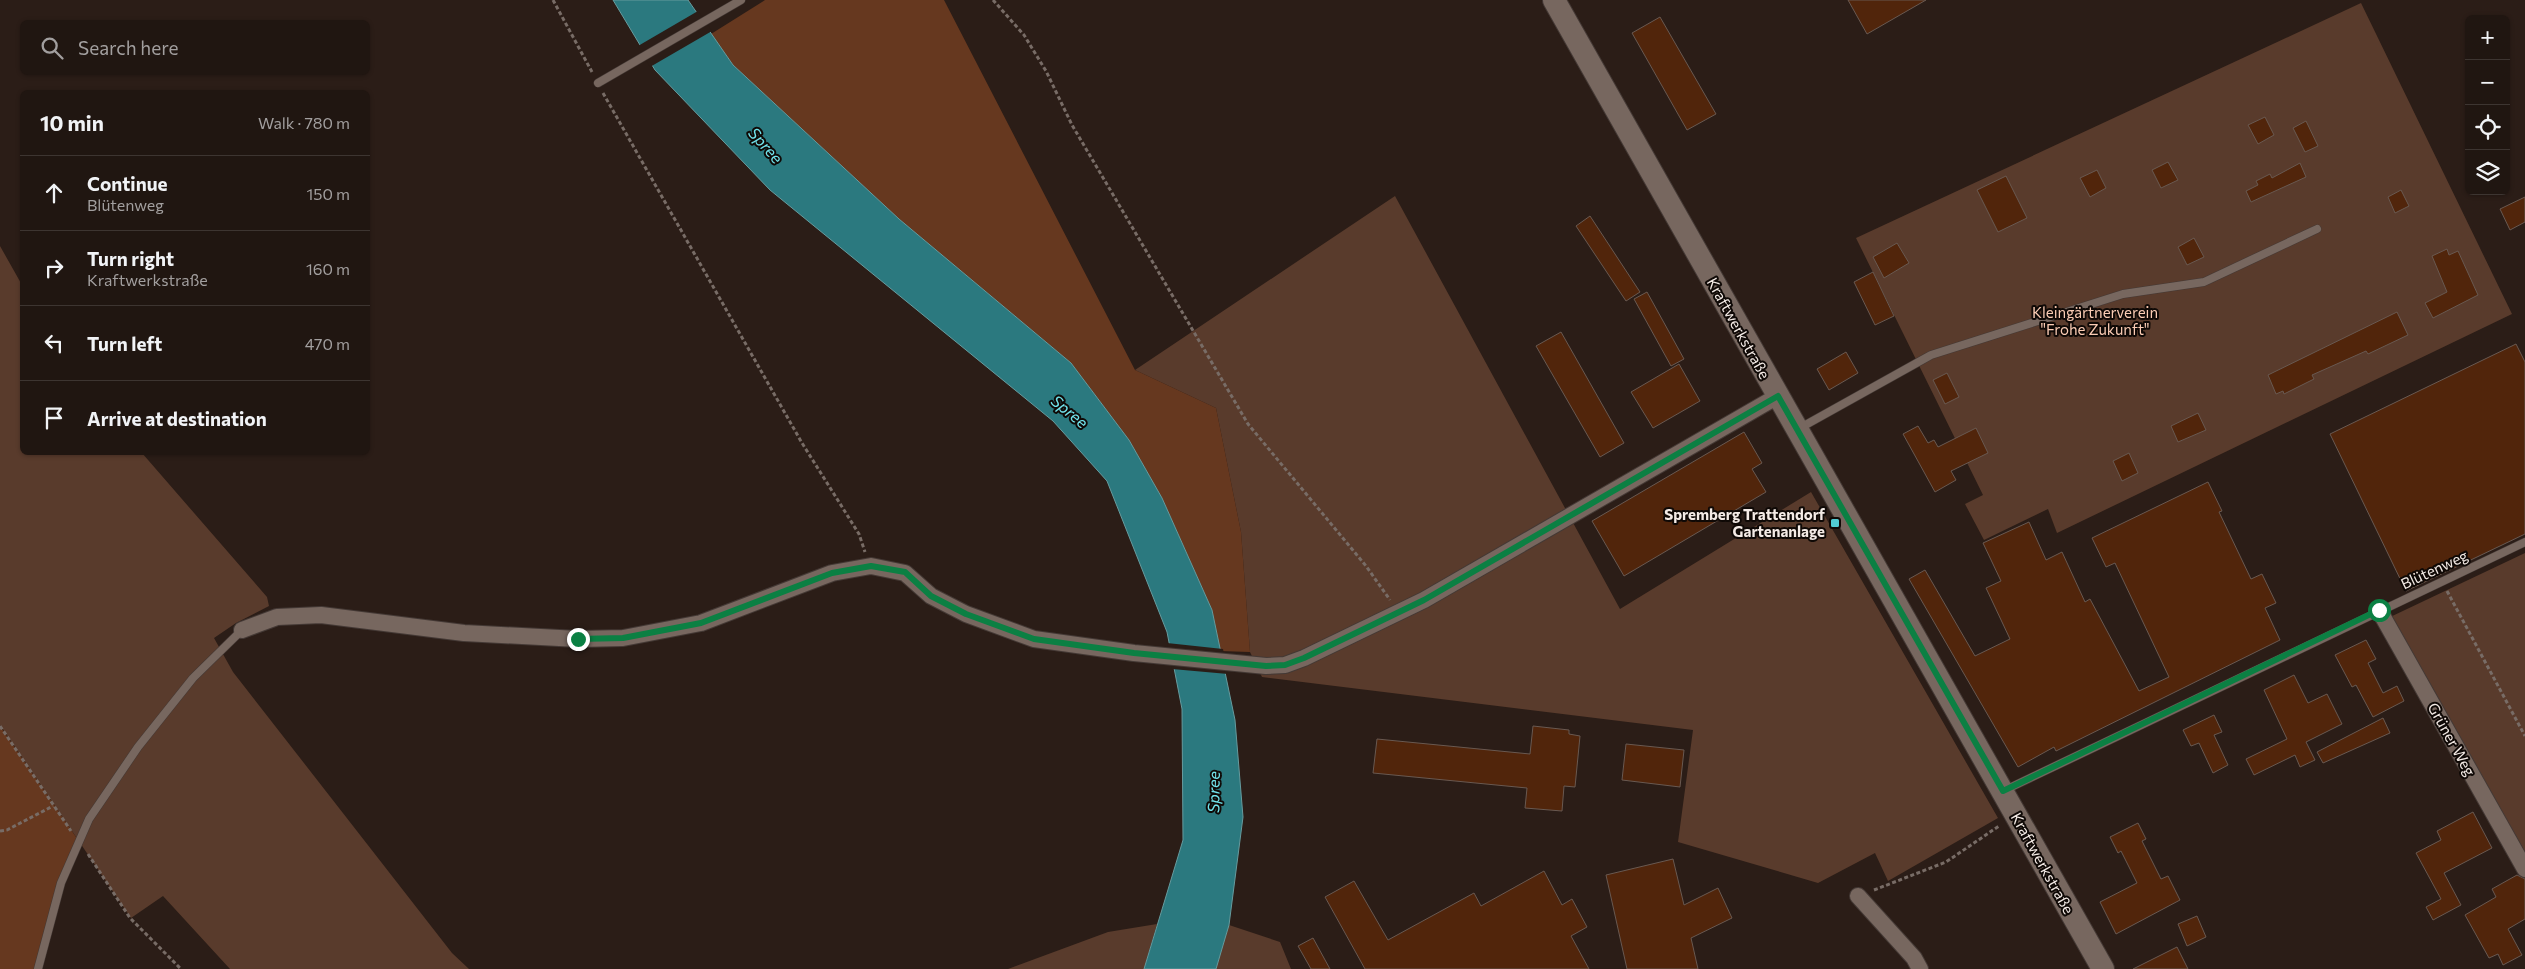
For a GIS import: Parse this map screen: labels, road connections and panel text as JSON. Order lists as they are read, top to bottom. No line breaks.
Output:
{"streets":{"main road":["Kraftwerkstraße"],"street":["Grüner Weg"],"lane":["Blütenweg"]},"crossings":[["Kraftwerkstraße","Blütenweg"],["Blütenweg","Grüner Weg"]],"water":["Spree"],"parks":["Kleingärtnerverein \"Frohe Zukunft\""],"places":{"transit":["Spremberg Trattendorf Gartenanlage"]},"page":{"map_buttons":["+","−"],"search":"Search here","heading":["10 min","Walk · 780 m"],"list":[["Continue","Blütenweg","150 m"],["Turn right","Kraftwerkstraße","160 m"],["Turn left","470 m"],"Arrive at destination"]}}
